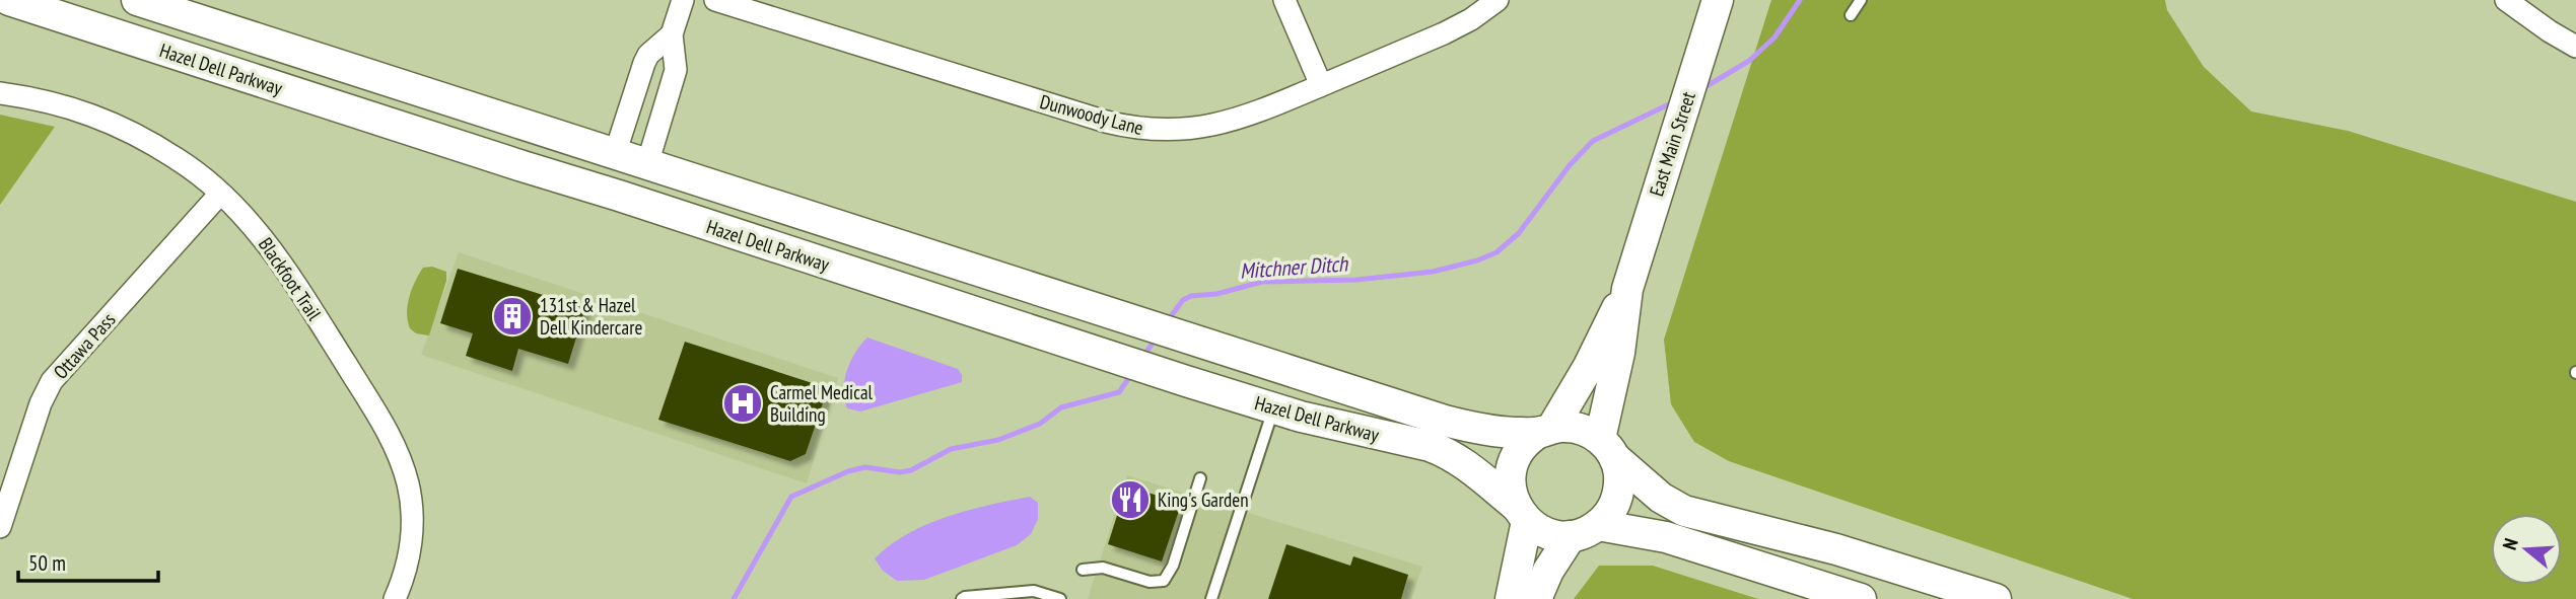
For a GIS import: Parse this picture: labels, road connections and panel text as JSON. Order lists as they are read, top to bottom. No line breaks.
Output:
{"streets":{"main road":["Hazel Dell Parkway","East Main Street"],"street":["Dunwoody Lane","Blackfoot Trail","Ottawa Pass"]},"crossings":[["Hazel Dell Parkway","East Main Street"],["Blackfoot Trail","Ottawa Pass"]],"water":["Mitchner Ditch"],"places":{"building":["131st & Hazel Dell Kindercare"],"hospital":["Carmel Medical Building"],"restaurant":["King's Garden"]},"scale_bar":"50 m","north":"left"}
